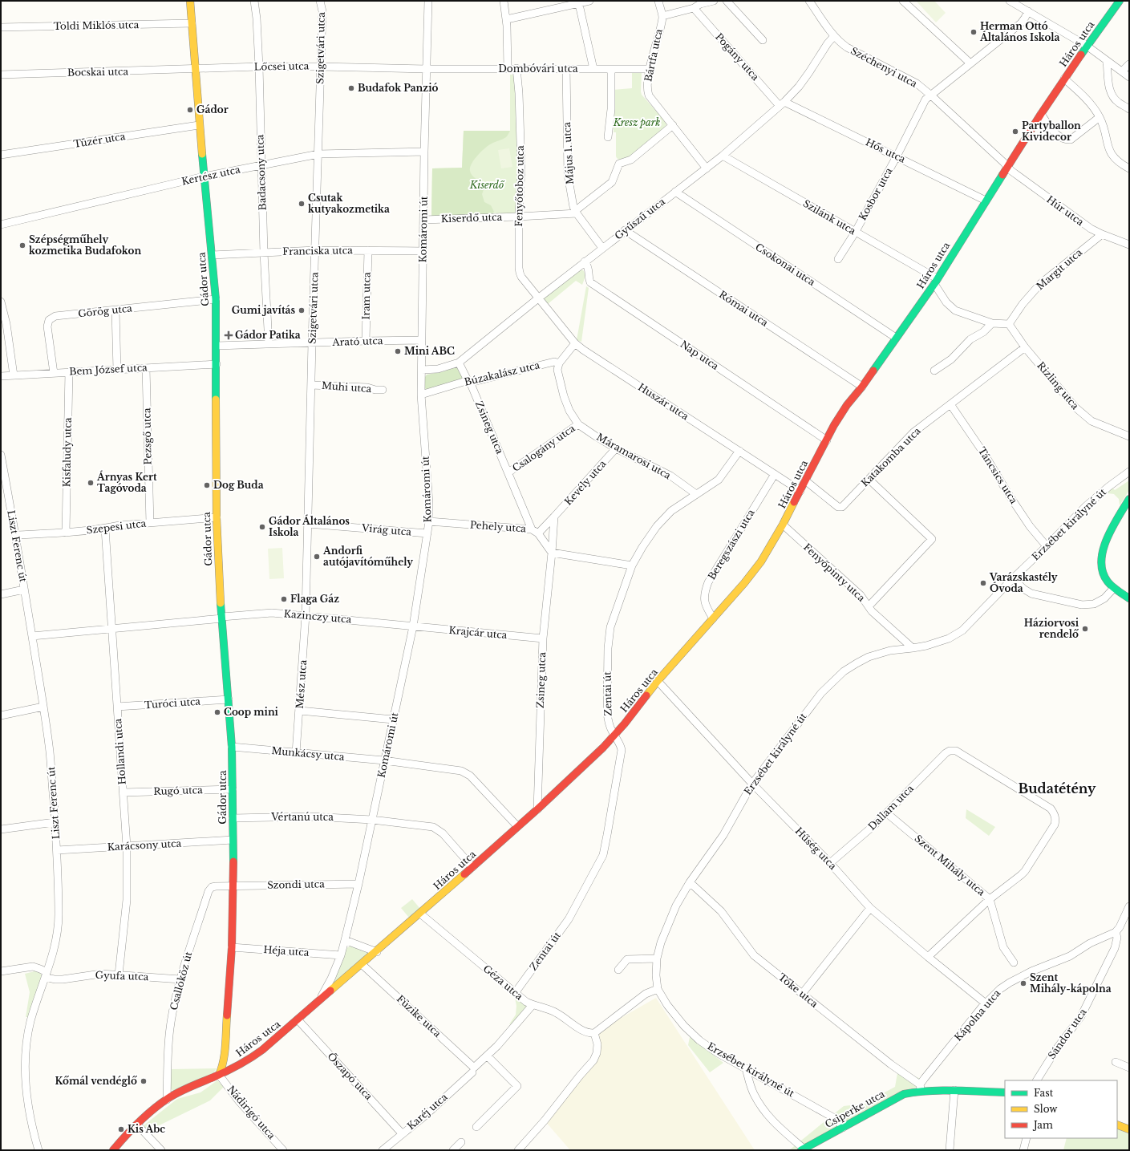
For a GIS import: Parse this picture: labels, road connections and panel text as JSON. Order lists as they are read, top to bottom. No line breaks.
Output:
{"streets":{"street":["Toldi Miklós utca","Háros utca","Szigetvári utca","Bártfa utca","Pogány utca","Lőcsei utca","Széchenyi utca","Dombóvári utca","Bocskai utca","Tüzér utca","Hős utca","Május 1. utca","Badacsony utca","Kertész utca","Fenyőtoboz utca","Kosbor utca","Húr utca","Szilánk utca","Kiserdő utca","Gyűszű utca","Komáromi út","Franciska utca","Csokonai utca","Margit utca","Gádor utca","Iram utca","Római utca","Görög utca","Arató utca","Nap utca","Bem József utca","Búzakalász utca","Rizling utca","Muhi utca","Huszár utca","Zsineg utca","Pezsgő utca","Csalogány utca","Kisfaludy utca","Máramarosi utca","Katakomba utca","Táncsics utca","Kevély utca","Erzsébet királyné út","Szepesi utca","Pehely utca","Virág utca","Beregszászi utca","Liszt Ferenc út","Fenyőpinty utca","Kazinczy utca","Krajcár utca","Mész utca","Zentai út","Turóci utca","Hollandi utca","Munkácsy utca","Rugó utca","Dallam utca","Vértanú utca","Karácsony utca","Hűség utca","Szent Mihály utca","Szondi utca","Héja utca","Gyufa utca","Csallóköz út","Géza utca","Tőke utca","Kápolna utca","Füzike utca","Sándor utca","Őszapó utca","Csiperke utca","Karéj utca","Nádirigó utca"]},"crossings":[["Toldi Miklós utca","Gádor utca"],["Háros utca","Széchenyi utca"],["Háros utca","Hős utca"],["Háros utca","Húr utca"],["Háros utca","Szilánk utca"],["Háros utca","Komáromi út"],["Háros utca","Csokonai utca"],["Háros utca","Gádor utca"],["Háros utca","Római utca"],["Háros utca","Nap utca"],["Háros utca","Huszár utca"],["Háros utca","Zsineg utca"],["Háros utca","Katakomba utca"],["Háros utca","Beregszászi utca"],["Háros utca","Fenyőpinty utca"],["Háros utca","Zentai út"],["Háros utca","Munkácsy utca"],["Háros utca","Vértanú utca"],["Háros utca","Hűség utca"],["Háros utca","Csallóköz út"],["Háros utca","Géza utca"],["Háros utca","Füzike utca"],["Háros utca","Őszapó utca"],["Háros utca","Nádirigó utca"],["Szigetvári utca","Lőcsei utca"],["Szigetvári utca","Kertész utca"],["Szigetvári utca","Franciska utca"],["Szigetvári utca","Arató utca"],["Szigetvári utca","Muhi utca"],["Szigetvári utca","Virág utca"],["Szigetvári utca","Kazinczy utca"],["Szigetvári utca","Mész utca"],["Bártfa utca","Dombóvári utca"],["Bártfa utca","Gyűszű utca"],["Pogány utca","Hős utca"],["Pogány utca","Gyűszű utca"],["Lőcsei utca","Dombóvári utca"],["Lőcsei utca","Bocskai utca"],["Lőcsei utca","Badacsony utca"],["Lőcsei utca","Komáromi út"],["Lőcsei utca","Gádor utca"],["Széchenyi utca","Kosbor utca"],["Széchenyi utca","Húr utca"],["Széchenyi utca","Gyűszű utca"],["Dombóvári utca","Május 1. utca"],["Dombóvári utca","Fenyőtoboz utca"],["Dombóvári utca","Komáromi út"],["Bocskai utca","Gádor utca"],["Tüzér utca","Gádor utca"],["Hős utca","Kosbor utca"],["Hős utca","Gyűszű utca"],["Május 1. utca","Kiserdő utca"],["Május 1. utca","Gyűszű utca"],["Badacsony utca","Kertész utca"],["Badacsony utca","Franciska utca"],["Badacsony utca","Arató utca"],["Kertész utca","Komáromi út"],["Kertész utca","Gádor utca"],["Fenyőtoboz utca","Kiserdő utca"],["Fenyőtoboz utca","Gyűszű utca"],["Fenyőtoboz utca","Huszár utca"],["Kosbor utca","Szilánk utca"],["Húr utca","Margit utca"],["Szilánk utca","Gyűszű utca"],["Kiserdő utca","Komáromi út"],["Gyűszű utca","Komáromi út"],["Gyűszű utca","Csokonai utca"],["Gyűszű utca","Római utca"],["Gyűszű utca","Nap utca"],["Gyűszű utca","Huszár utca"],["Gyűszű utca","Zsineg utca"],["Komáromi út","Franciska utca"],["Komáromi út","Arató utca"],["Komáromi út","Búzakalász utca"],["Komáromi út","Pehely utca"],["Komáromi út","Virág utca"],["Komáromi út","Kazinczy utca"],["Komáromi út","Krajcár utca"],["Komáromi út","Munkácsy utca"],["Komáromi út","Vértanú utca"],["Komáromi út","Szondi utca"],["Komáromi út","Héja utca"],["Franciska utca","Gádor utca"],["Franciska utca","Iram utca"],["Gádor utca","Görög utca"],["Gádor utca","Arató utca"],["Gádor utca","Bem József utca"],["Gádor utca","Szepesi utca"],["Gádor utca","Kazinczy utca"],["Gádor utca","Turóci utca"],["Gádor utca","Munkácsy utca"],["Gádor utca","Rugó utca"],["Gádor utca","Vértanú utca"],["Gádor utca","Karácsony utca"],["Gádor utca","Szondi utca"],["Gádor utca","Héja utca"],["Gádor utca","Csallóköz út"],["Gádor utca","Nádirigó utca"],["Iram utca","Arató utca"],["Görög utca","Bem József utca"],["Bem József utca","Pezsgő utca"],["Bem József utca","Kisfaludy utca"],["Búzakalász utca","Zsineg utca"],["Búzakalász utca","Máramarosi utca"],["Rizling utca","Katakomba utca"],["Huszár utca","Beregszászi utca"],["Huszár utca","Zentai út"],["Zsineg utca","Csalogány utca"],["Zsineg utca","Kevély utca"],["Zsineg utca","Pehely utca"],["Zsineg utca","Krajcár utca"],["Pezsgő utca","Szepesi utca"],["Csalogány utca","Máramarosi utca"],["Kisfaludy utca","Szepesi utca"],["Máramarosi utca","Kevély utca"],["Máramarosi utca","Zentai út"],["Katakomba utca","Táncsics utca"],["Táncsics utca","Erzsébet királyné út"],["Kevély utca","Pehely utca"],["Erzsébet királyné út","Fenyőpinty utca"],["Erzsébet királyné út","Hűség utca"],["Erzsébet királyné út","Tőke utca"],["Erzsébet királyné út","Csiperke utca"],["Szepesi utca","Liszt Ferenc út"],["Szepesi utca","Hollandi utca"],["Liszt Ferenc út","Kazinczy utca"],["Liszt Ferenc út","Karácsony utca"],["Liszt Ferenc út","Gyufa utca"],["Kazinczy utca","Krajcár utca"],["Kazinczy utca","Mész utca"],["Kazinczy utca","Hollandi utca"],["Mész utca","Munkácsy utca"],["Zentai út","Géza utca"],["Turóci utca","Hollandi utca"],["Hollandi utca","Rugó utca"],["Hollandi utca","Karácsony utca"],["Hollandi utca","Gyufa utca"],["Dallam utca","Hűség utca"],["Dallam utca","Szent Mihály utca"],["Hűség utca","Kápolna utca"],["Szondi utca","Csallóköz út"],["Gyufa utca","Csallóköz út"],["Géza utca","Karéj utca"],["Tőke utca","Kápolna utca"],["Tőke utca","Csiperke utca"],["Kápolna utca","Sándor utca"],["Kápolna utca","Csiperke utca"],["Füzike utca","Karéj utca"],["Őszapó utca","Karéj utca"]],"districts":["Budatétény"],"parks":["Kresz park","Kiserdő"],"places":{"other":["Herman Ottó Általános Iskola","Budafok Panzió","Gádor","Partyballon Kividecor","Csutak kutyakozmetika","Szépségműhely kozmetika Budafokon","Gumi javítás","Mini ABC","Árnyas Kert Tagóvoda","Dog Buda","Gádor Általános Iskola","Andorfi autójavítóműhely","Varázskastély Óvoda","Flaga Gáz","Háziorvosi rendelő","Coop mini","Szent Mihály-kápolna","Kőmál vendéglő","Kis Abc"],"health":["Gádor Patika"]},"legend":["Fast","Slow","Jam"]}
